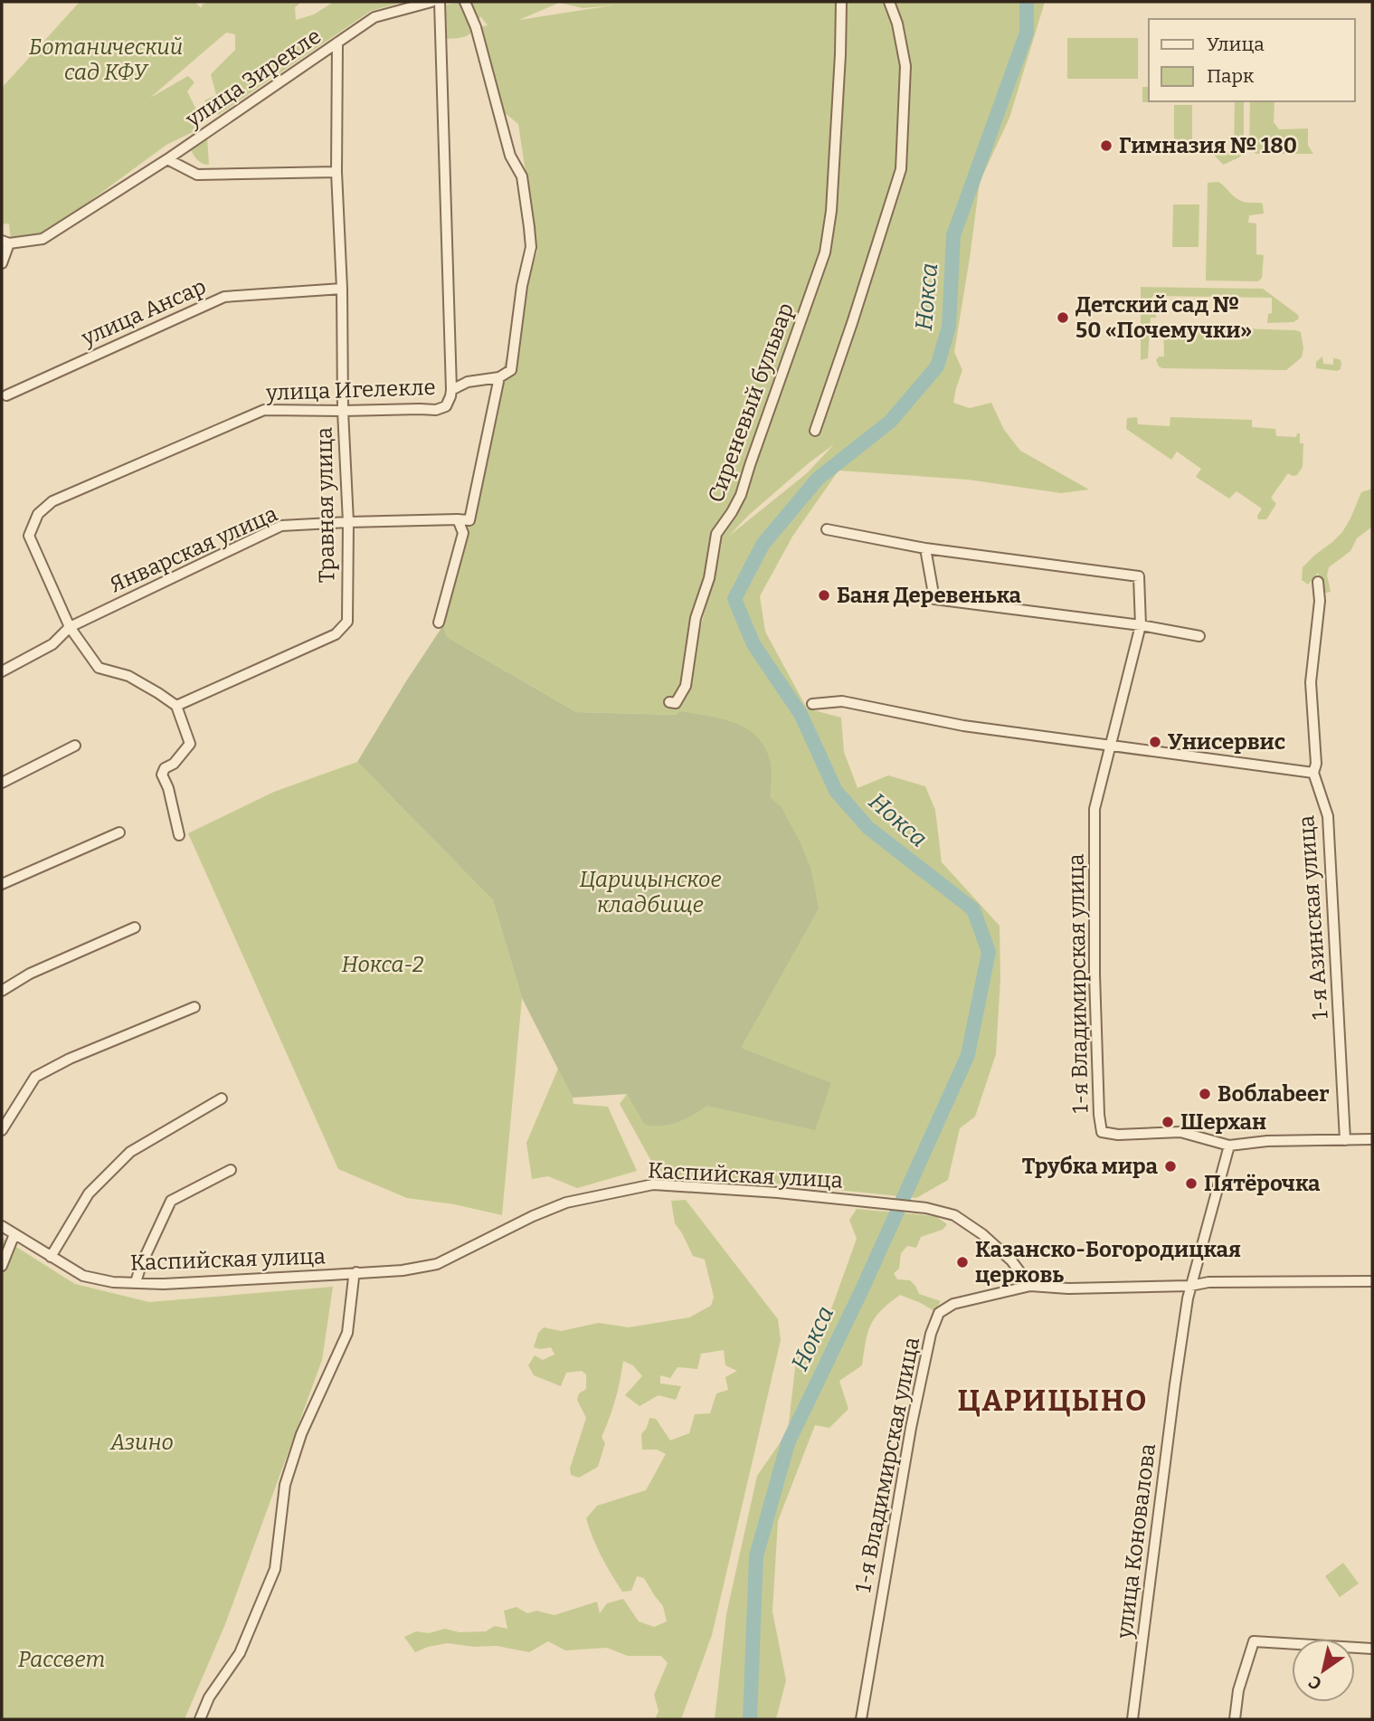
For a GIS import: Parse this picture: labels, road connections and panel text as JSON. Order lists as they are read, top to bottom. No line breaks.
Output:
{"streets":{"street":["улица Зирекле","улица Ансар","улица Игелекле","Сиреневый бульвар","Травная улица","Январская улица","1-я Азинская улица","1-я Владимирская улица","Каспийская улица","улица Коновалова"]},"crossings":[["улица Зирекле","Травная улица"],["улица Ансар","Травная улица"],["улица Игелекле","Травная улица"],["улица Игелекле","Январская улица"],["Травная улица","Январская улица"],["1-я Владимирская улица","Каспийская улица"],["1-я Владимирская улица","улица Коновалова"]],"districts":["ЦАРИЦЫНО"],"water":["Нокса"],"parks":["Ботанический сад КФУ","Царицынское кладбище","Нокса-2","Азино","Рассвет"],"places":["Гимназия № 180","Детский сад № 50 «Почемучки»","Баня Деревенька","Унисервис","Воблаbeer","Шерхан","Трубка мира","Пятёрочка","Казанско-Богородицкая церковь"],"legend":["Улица","Парк"],"north":"bottom left"}
